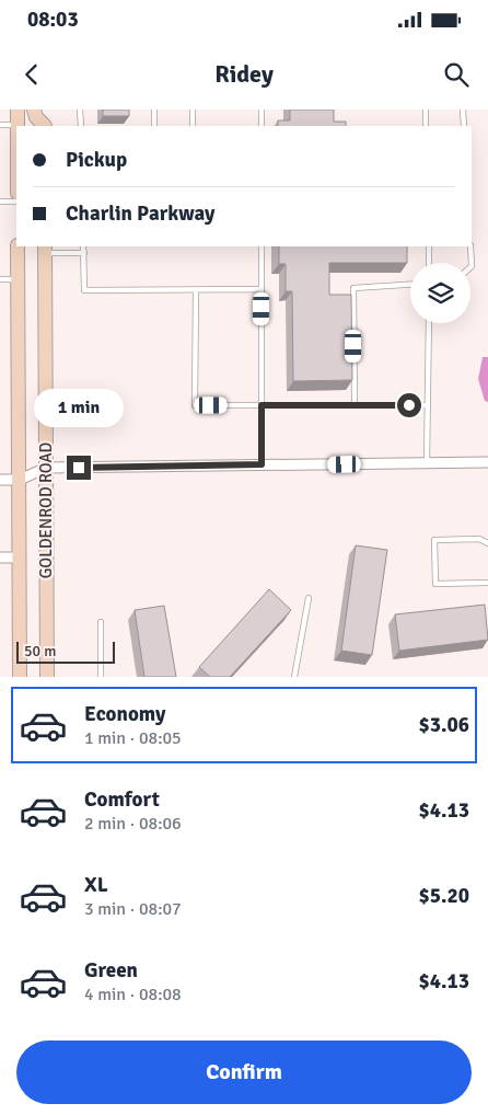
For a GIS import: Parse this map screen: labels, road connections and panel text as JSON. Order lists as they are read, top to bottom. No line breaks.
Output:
{"streets":{"main road":["GOLDENROD ROAD"]},"scale_bar":"50 m","page":{"status":"08:03","header":"Ridey","banner":["Pickup","Charlin Parkway"],"bubble":"1 min","scale":"50 m","list":[{"name":"Economy","note":"1 min · 08:05","value":"$3.06"},{"name":"Comfort","note":"2 min · 08:06","value":"$4.13"},{"name":"XL","note":"3 min · 08:07","value":"$5.20"},{"name":"Green","note":"4 min · 08:08","value":"$4.13"}],"buttons":"Confirm"}}
